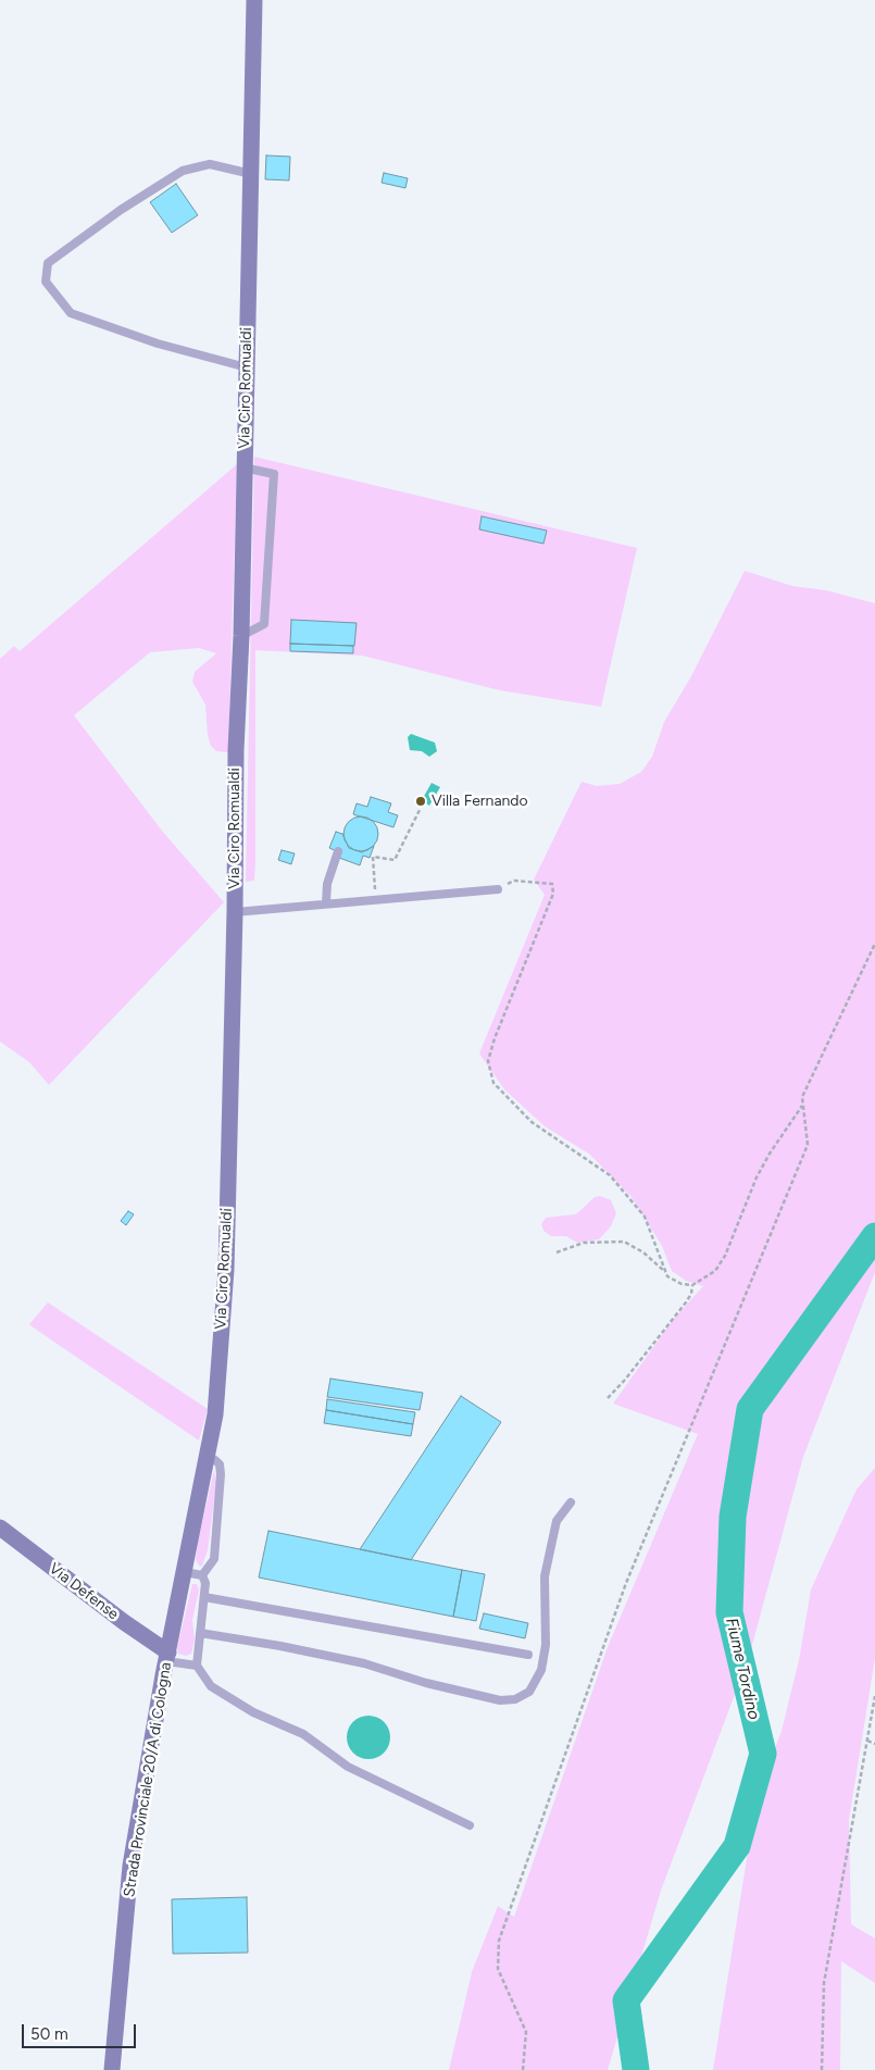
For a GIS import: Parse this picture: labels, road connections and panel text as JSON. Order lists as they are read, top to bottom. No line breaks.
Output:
{"streets":{"main road":["Via Ciro Romualdi","Via Defense","Strada Provinciale 20/A di Cologna"]},"crossings":[["Via Ciro Romualdi","Via Defense"],["Via Ciro Romualdi","Strada Provinciale 20/A di Cologna"],["Via Defense","Strada Provinciale 20/A di Cologna"]],"water":["Fiume Tordino"],"places":["Villa Fernando"],"scale_bar":"50 m"}
